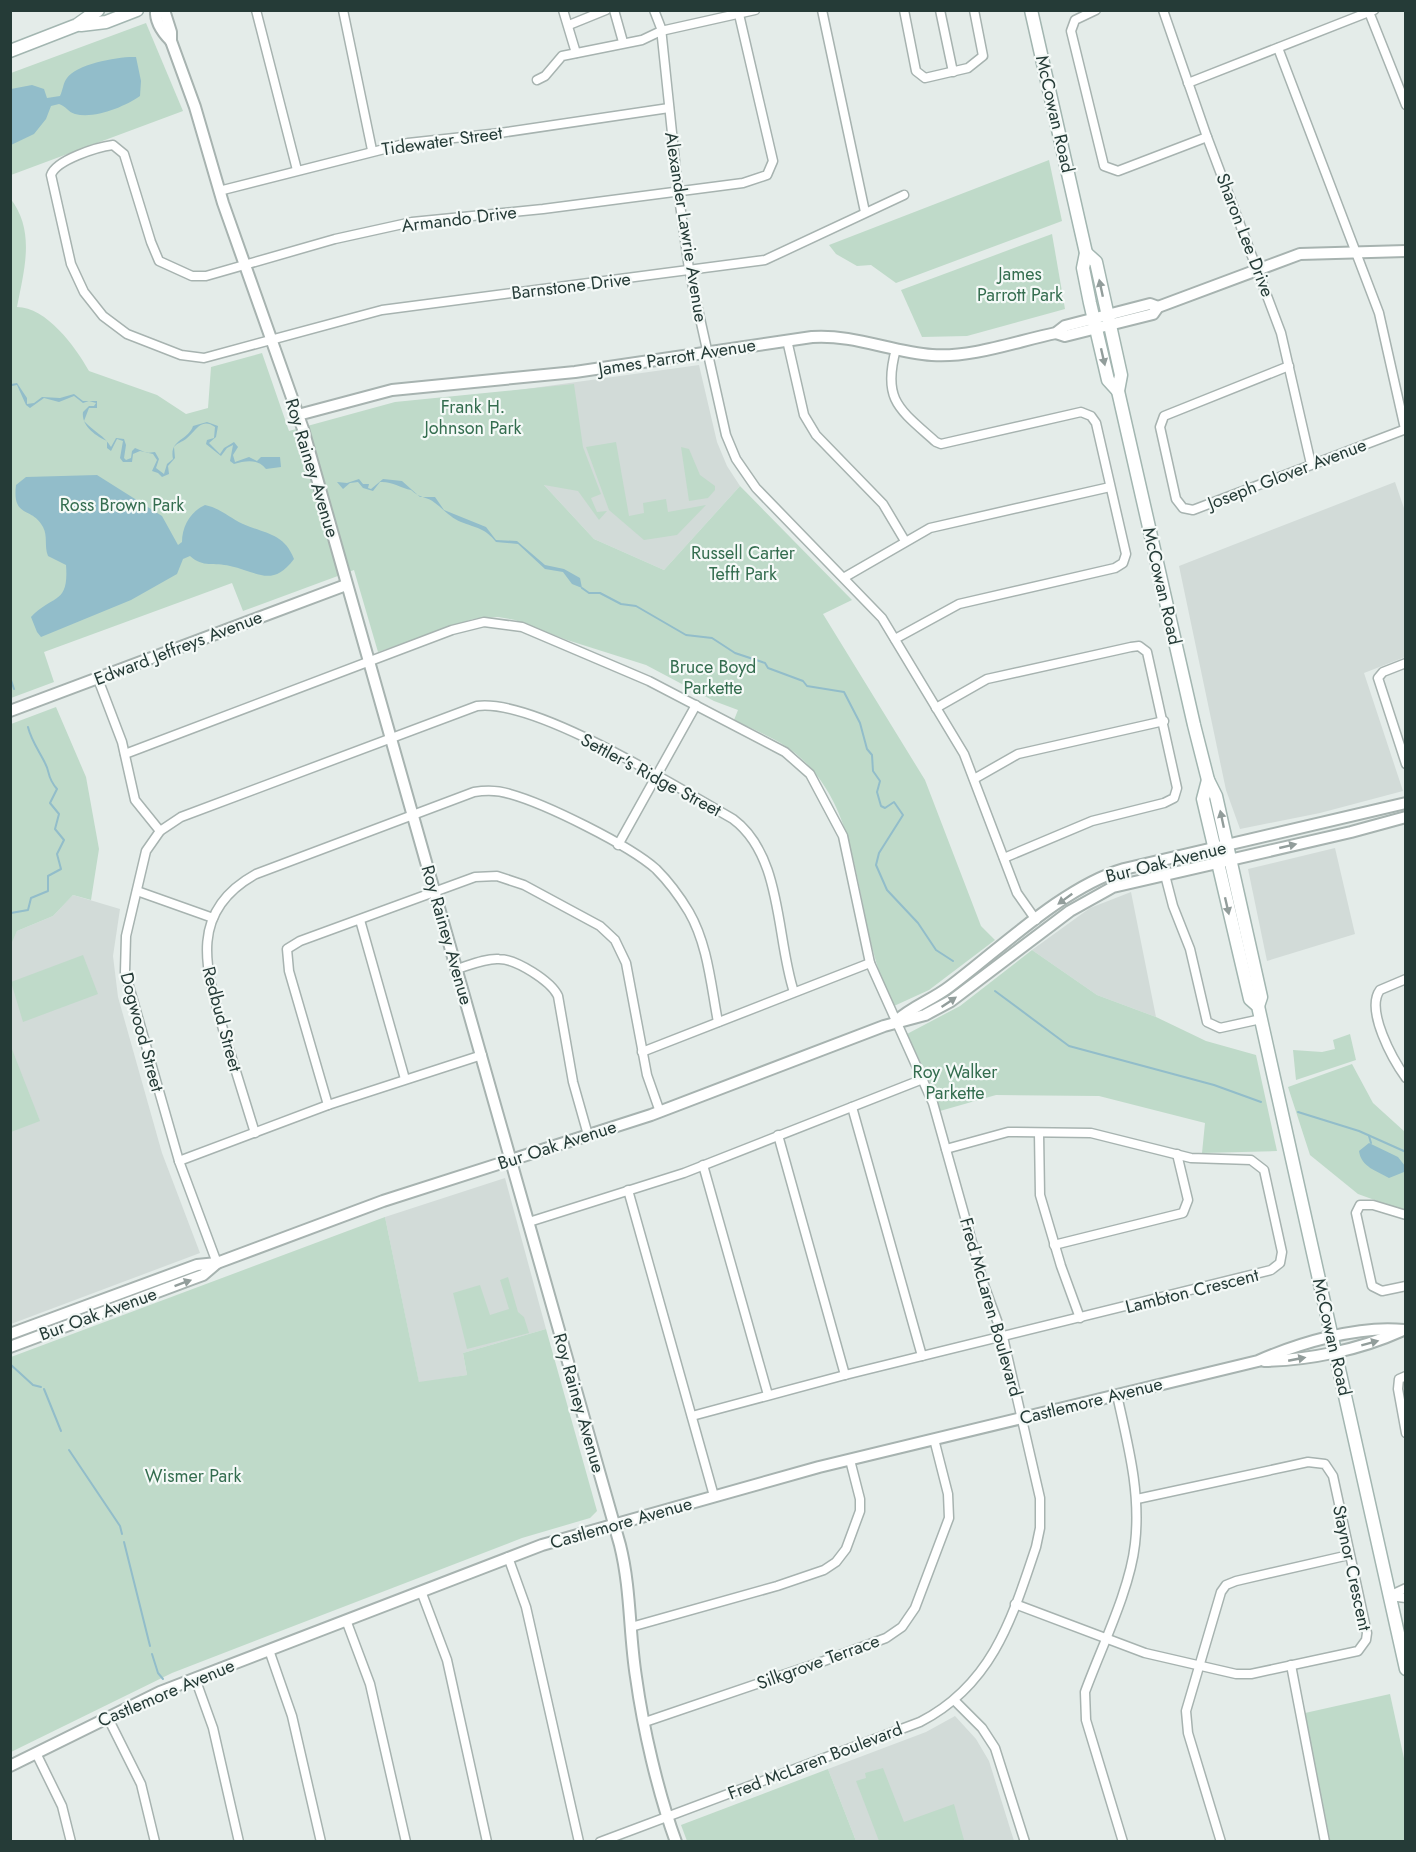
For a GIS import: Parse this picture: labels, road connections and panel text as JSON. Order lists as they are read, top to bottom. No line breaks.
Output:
{"streets":{"main road":["McCowan Road"],"street":["Tidewater Street","Armando Drive","Alexander Lawrie Avenue","Sharon Lee Drive","Barnstone Drive","James Parrott Avenue","Roy Rainey Avenue","Joseph Glover Avenue","Edward Jeffreys Avenue","Settler's Ridge Street","Bur Oak Avenue","Redbud Street","Dogwood Street","Lambton Crescent","Fred McLaren Boulevard","Castlemore Avenue","Staynor Crescent","Silkgrove Terrace"]},"crossings":[["McCowan Road","James Parrott Avenue"],["McCowan Road","Bur Oak Avenue"],["McCowan Road","Castlemore Avenue"],["Tidewater Street","Alexander Lawrie Avenue"],["Tidewater Street","Roy Rainey Avenue"],["Armando Drive","Alexander Lawrie Avenue"],["Armando Drive","Barnstone Drive"],["Armando Drive","Roy Rainey Avenue"],["Alexander Lawrie Avenue","Barnstone Drive"],["Alexander Lawrie Avenue","James Parrott Avenue"],["Alexander Lawrie Avenue","Bur Oak Avenue"],["Sharon Lee Drive","James Parrott Avenue"],["Sharon Lee Drive","Joseph Glover Avenue"],["Barnstone Drive","Roy Rainey Avenue"],["James Parrott Avenue","Roy Rainey Avenue"],["Roy Rainey Avenue","Edward Jeffreys Avenue"],["Roy Rainey Avenue","Settler's Ridge Street"],["Roy Rainey Avenue","Bur Oak Avenue"],["Roy Rainey Avenue","Redbud Street"],["Roy Rainey Avenue","Dogwood Street"],["Roy Rainey Avenue","Fred McLaren Boulevard"],["Roy Rainey Avenue","Castlemore Avenue"],["Roy Rainey Avenue","Silkgrove Terrace"],["Settler's Ridge Street","Dogwood Street"],["Bur Oak Avenue","Dogwood Street"],["Bur Oak Avenue","Fred McLaren Boulevard"],["Lambton Crescent","Fred McLaren Boulevard"],["Fred McLaren Boulevard","Castlemore Avenue"],["Fred McLaren Boulevard","Staynor Crescent"],["Castlemore Avenue","Silkgrove Terrace"]],"parks":["James Parrott Park","Frank H. Johnson Park","Ross Brown Park","Russell Carter Tefft Park","Bruce Boyd Parkette","Roy Walker Parkette","Wismer Park"]}
